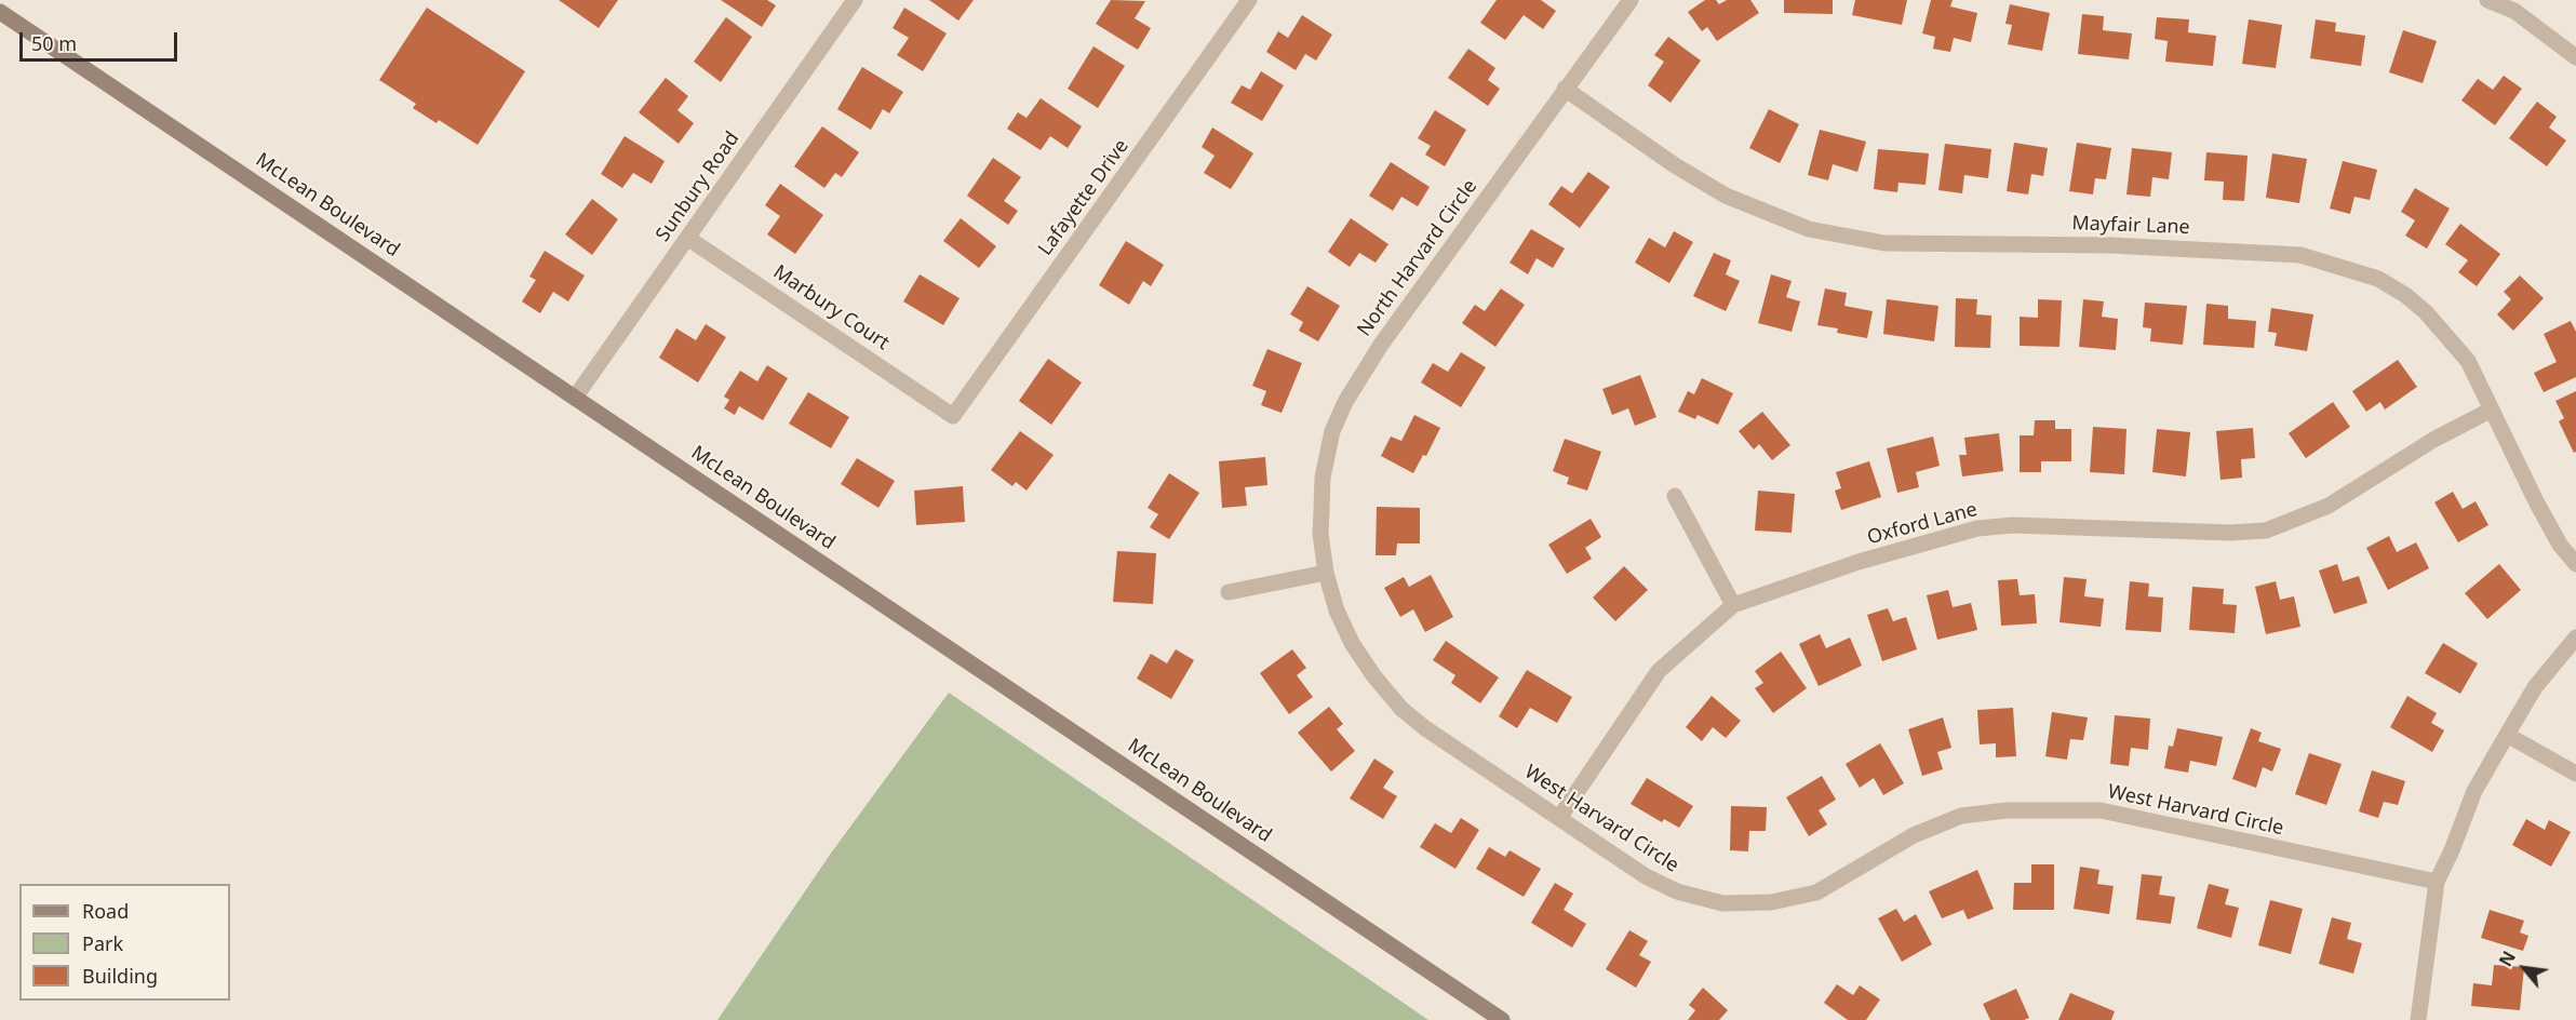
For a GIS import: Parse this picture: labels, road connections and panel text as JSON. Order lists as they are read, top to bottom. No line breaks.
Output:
{"streets":{"main road":["McLean Boulevard"],"street":["Sunbury Road","Lafayette Drive","Mayfair Lane","North Harvard Circle","Marbury Court","Oxford Lane","West Harvard Circle"]},"crossings":[["Sunbury Road","McLean Boulevard"],["Sunbury Road","Marbury Court"],["Lafayette Drive","Marbury Court"],["Mayfair Lane","North Harvard Circle"],["Mayfair Lane","Oxford Lane"],["North Harvard Circle","West Harvard Circle"],["Oxford Lane","West Harvard Circle"]],"legend":["Road","Park","Building"],"scale_bar":"50 m","north":"top left"}
